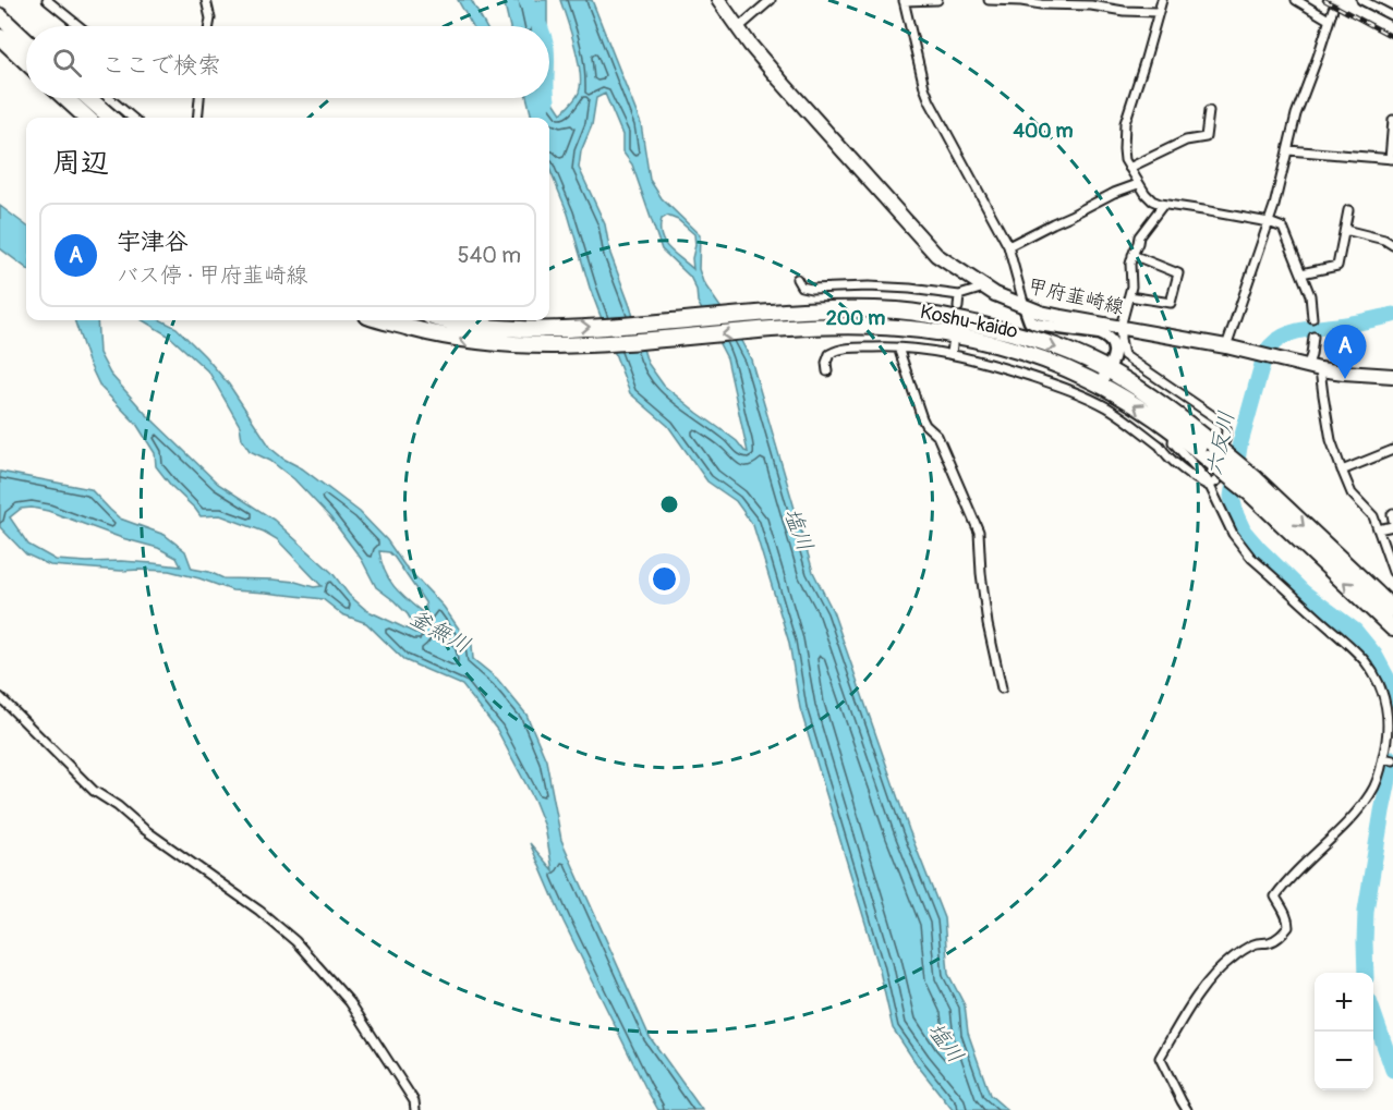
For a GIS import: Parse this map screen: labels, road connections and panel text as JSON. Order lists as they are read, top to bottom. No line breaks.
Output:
{"streets":{"highway":["Koshu-kaido"],"main road":["甲府韮崎線"]},"water":["六反川","塩川","釜無川"],"page":{"search":"ここで検索","heading":"周辺","list":[{"mark":"A","name":"宇津谷","note":"バス停 · 甲府韮崎線","value":"540 m"}],"pins":"A","map_buttons":["+","−"]},"rings":["400 m","200 m"]}
